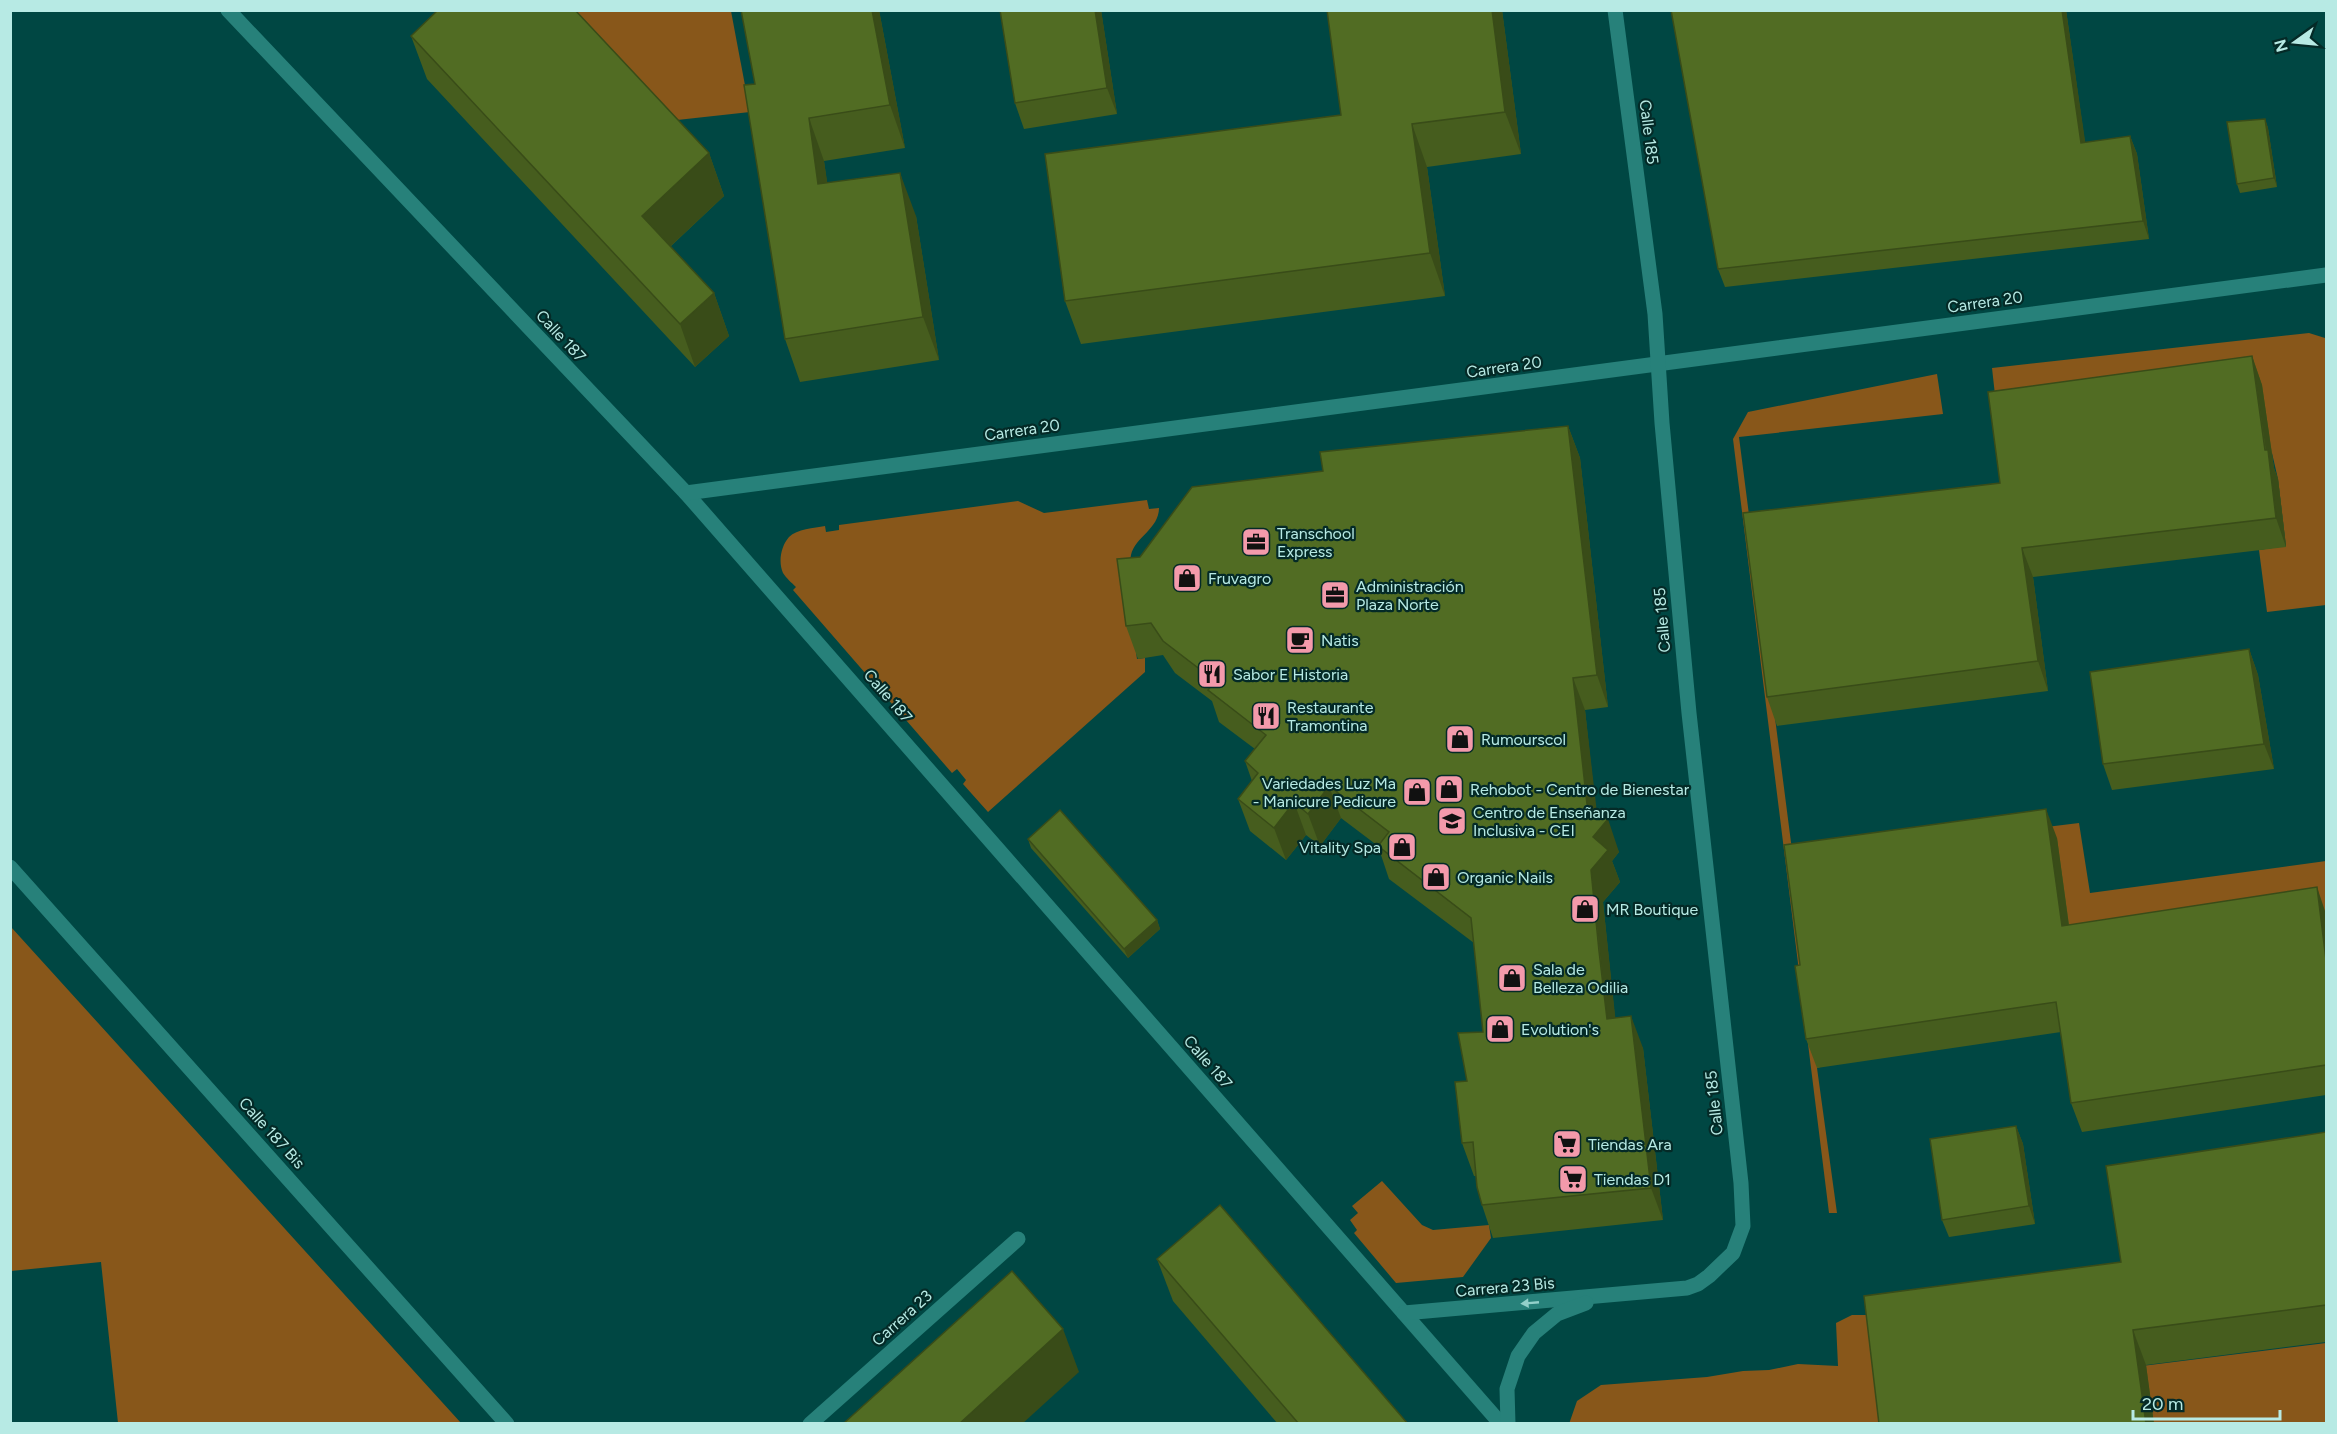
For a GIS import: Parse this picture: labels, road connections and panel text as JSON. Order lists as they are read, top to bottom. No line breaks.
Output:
{"streets":{"street":["Calle 185","Carrera 20","Calle 187","Calle 187 Bis","Carrera 23 Bis","Carrera 23"]},"crossings":[["Calle 185","Carrera 20"],["Calle 185","Carrera 23 Bis"],["Carrera 20","Calle 187"],["Calle 187","Carrera 23 Bis"]],"one_way":["Carrera 23 Bis"],"places":{"office":["Transchool Express","Administración Plaza Norte"],"shop":["Fruvagro","Rumourscol","Rehobot - Centro de Bienestar","Variedades Luz Ma - Manicure Pedicure","Vitality Spa","Organic Nails","MR Boutique","Sala de Belleza Odilia","Evolution's"],"cafe":["Natis"],"restaurant":["Sabor E Historia","Restaurante Tramontina"],"school or university":["Centro de Enseñanza Inclusiva - CEI"],"supermarket":["Tiendas Ara","Tiendas D1"]},"scale_bar":"20 m","north":"left"}
